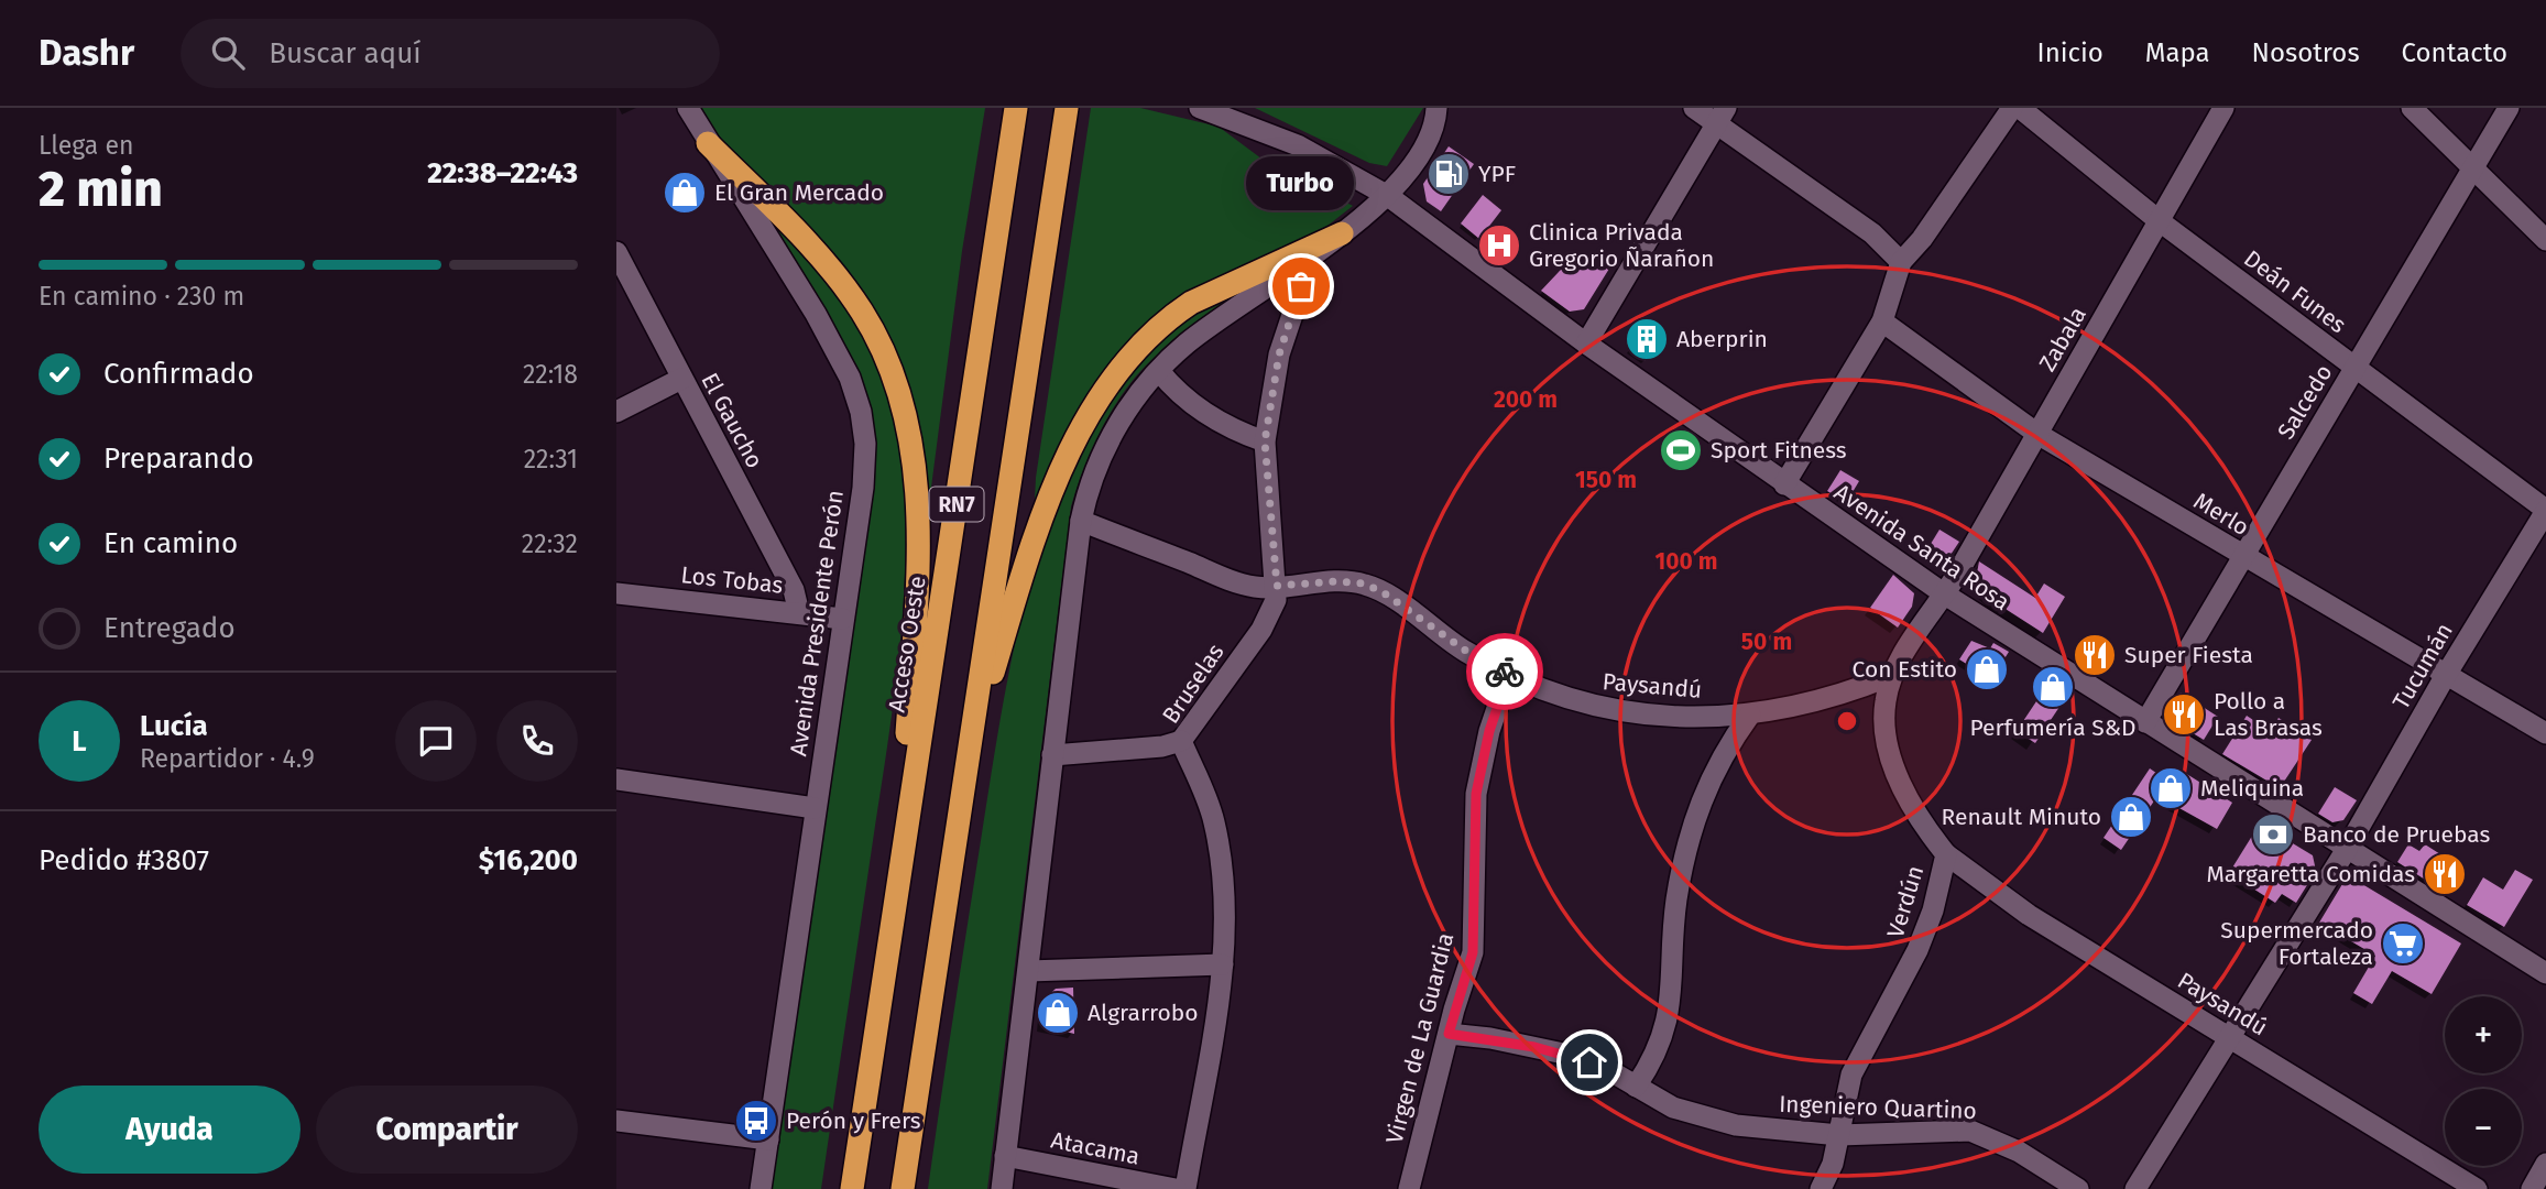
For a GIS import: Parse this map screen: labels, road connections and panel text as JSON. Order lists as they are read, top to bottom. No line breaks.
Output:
{"streets":{"highway":["RN7","Acceso Oeste"],"street":["Deán Funes","Zabala","Salcedo","El Gaucho","Merlo","Avenida Santa Rosa","Los Tobas","Avenida Presidente Perón","Tucumán","Bruselas","Paysandú","Verdún","Virgen de La Guardia","Ingeniero Quartino","Atacama"]},"crossings":[["Deán Funes","Zabala"],["Deán Funes","Salcedo"],["Deán Funes","Tucumán"],["Zabala","Merlo"],["Zabala","Avenida Santa Rosa"],["Zabala","Verdún"],["Salcedo","Merlo"],["Salcedo","Avenida Santa Rosa"],["El Gaucho","Los Tobas"],["Merlo","Tucumán"],["Avenida Santa Rosa","Tucumán"],["Avenida Santa Rosa","Verdún"],["Los Tobas","Avenida Presidente Perón"],["Tucumán","Paysandú"],["Bruselas","Paysandú"],["Paysandú","Verdún"],["Paysandú","Virgen de La Guardia"],["Verdún","Ingeniero Quartino"],["Virgen de La Guardia","Ingeniero Quartino"]],"places":{"fuel station":["YPF"],"shop":["El Gran Mercado","Con Estito","Perfumería S&D","Meliquina","Renault Minuto","Algrarrobo"],"hospital":["Clinica Privada Gregorio Ñarañon"],"other":["Turbo"],"building":["Aberprin"],"sports":["Sport Fitness"],"restaurant":["Super Fiesta","Pollo a Las Brasas","Margaretta Comidas"],"bank":["Banco de Pruebas"],"supermarket":["Supermercado Fortaleza"],"bus stop":["Perón y Frers"]},"page":{"header":"Dashr","search":"Buscar aquí","nav":["Inicio","Mapa","Nosotros","Contacto"],"heading":["2 min","Llega en","22:38–22:43"],"panel":["Lucía","Repartidor · 4.9","Pedido #3807","$16,200"],"bubble":"Turbo","bar":"En camino · 230 m","list":[["Confirmado","22:18"],["Preparando","22:31"],["En camino","22:32"],"Entregado"],"round":"L","map_buttons":["+","−"],"buttons":["Ayuda","Compartir"]},"rings":["200 m","150 m","100 m","50 m"]}
